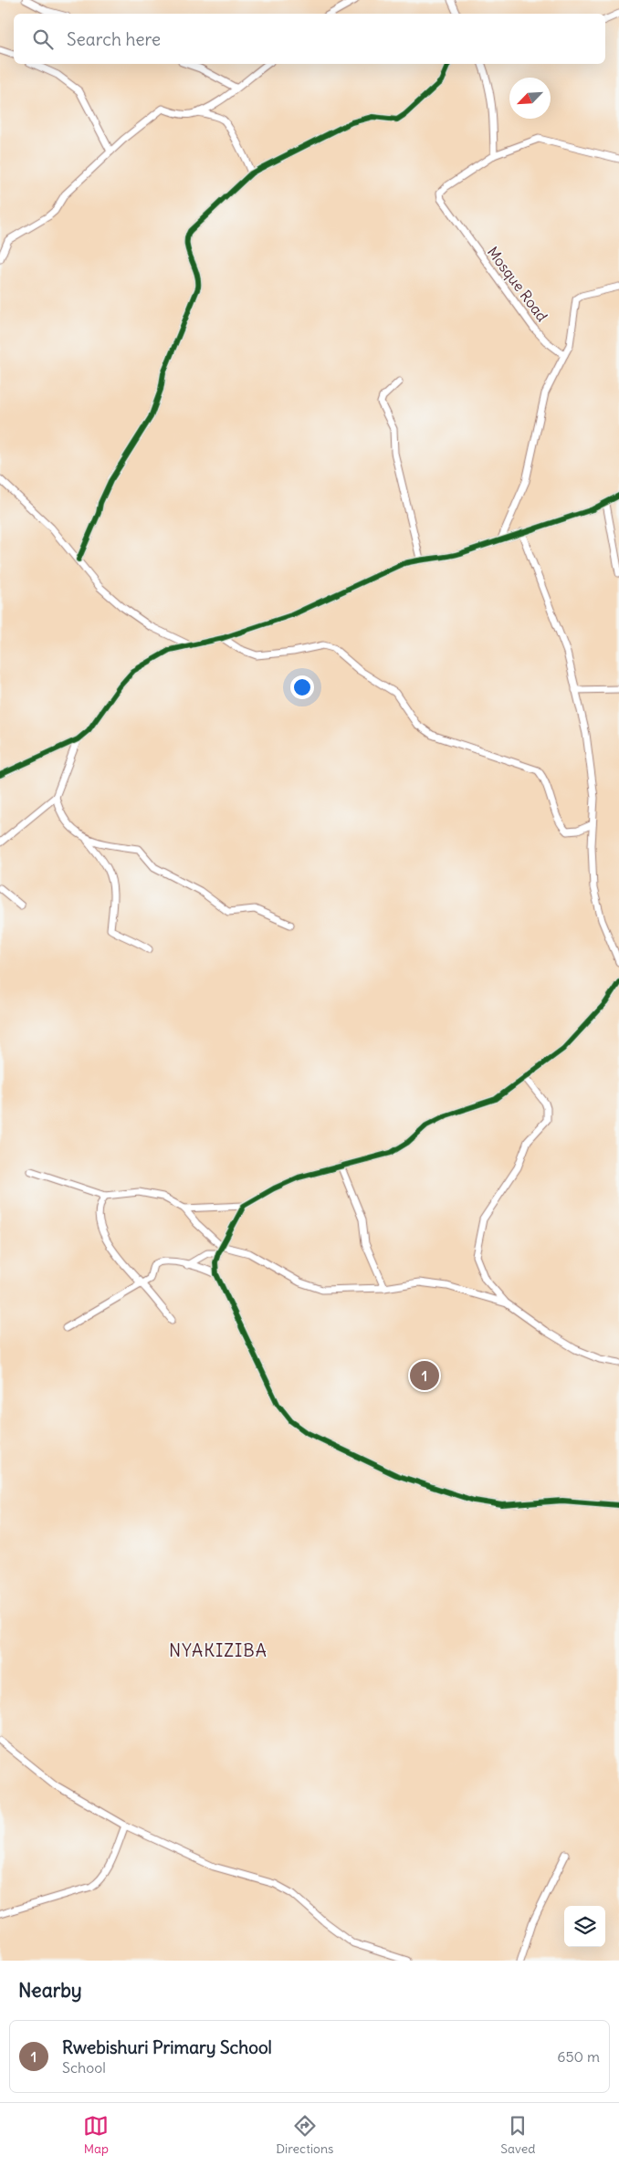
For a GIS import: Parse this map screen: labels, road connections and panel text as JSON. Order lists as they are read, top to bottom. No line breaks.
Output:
{"streets":{"street":["Mosque Road"]},"districts":["NYAKIZIBA"],"north":"bottom left","page":{"search":"Search here","pins":"1","heading":"Nearby","list":[{"mark":"1","name":"Rwebishuri Primary School","note":"School","value":"650 m"}],"nav":["Map","Directions","Saved"]}}
